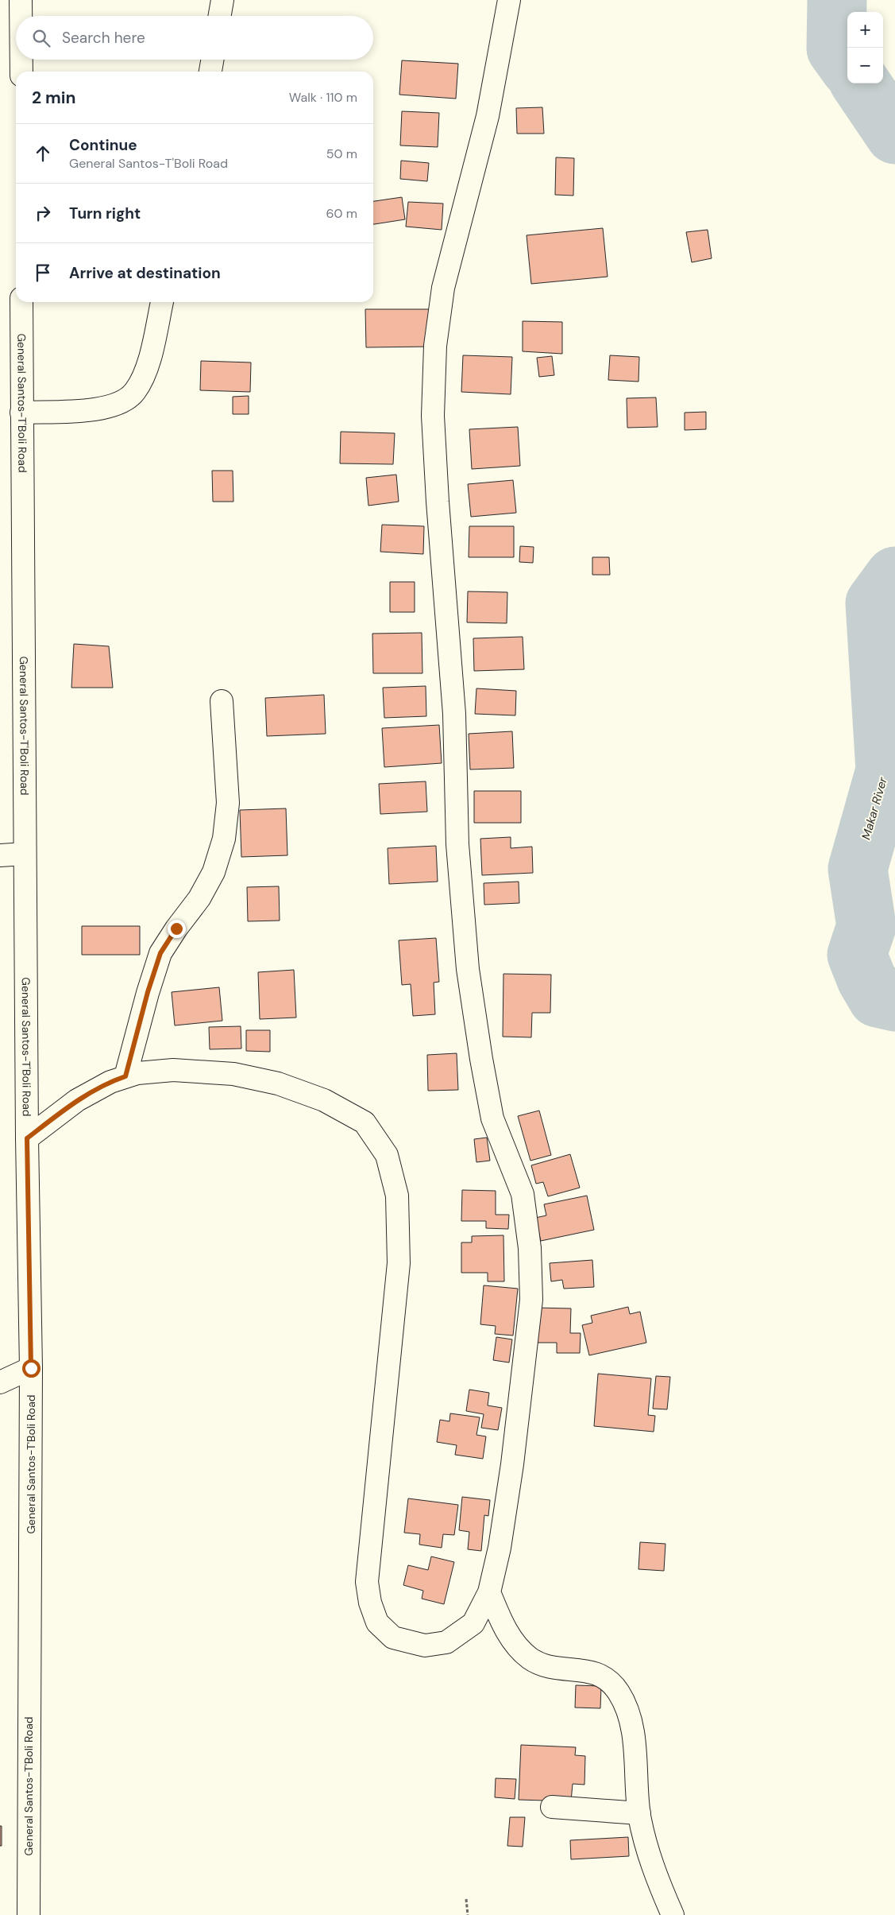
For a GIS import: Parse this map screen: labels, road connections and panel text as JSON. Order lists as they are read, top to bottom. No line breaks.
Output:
{"streets":{"street":["General Santos-T'Boli Road"]},"water":["Makar River"],"page":{"map_buttons":["+","−"],"search":"Search here","heading":["2 min","Walk · 110 m"],"list":[["Continue","General Santos-T'Boli Road","50 m"],["Turn right","60 m"],"Arrive at destination"]}}
